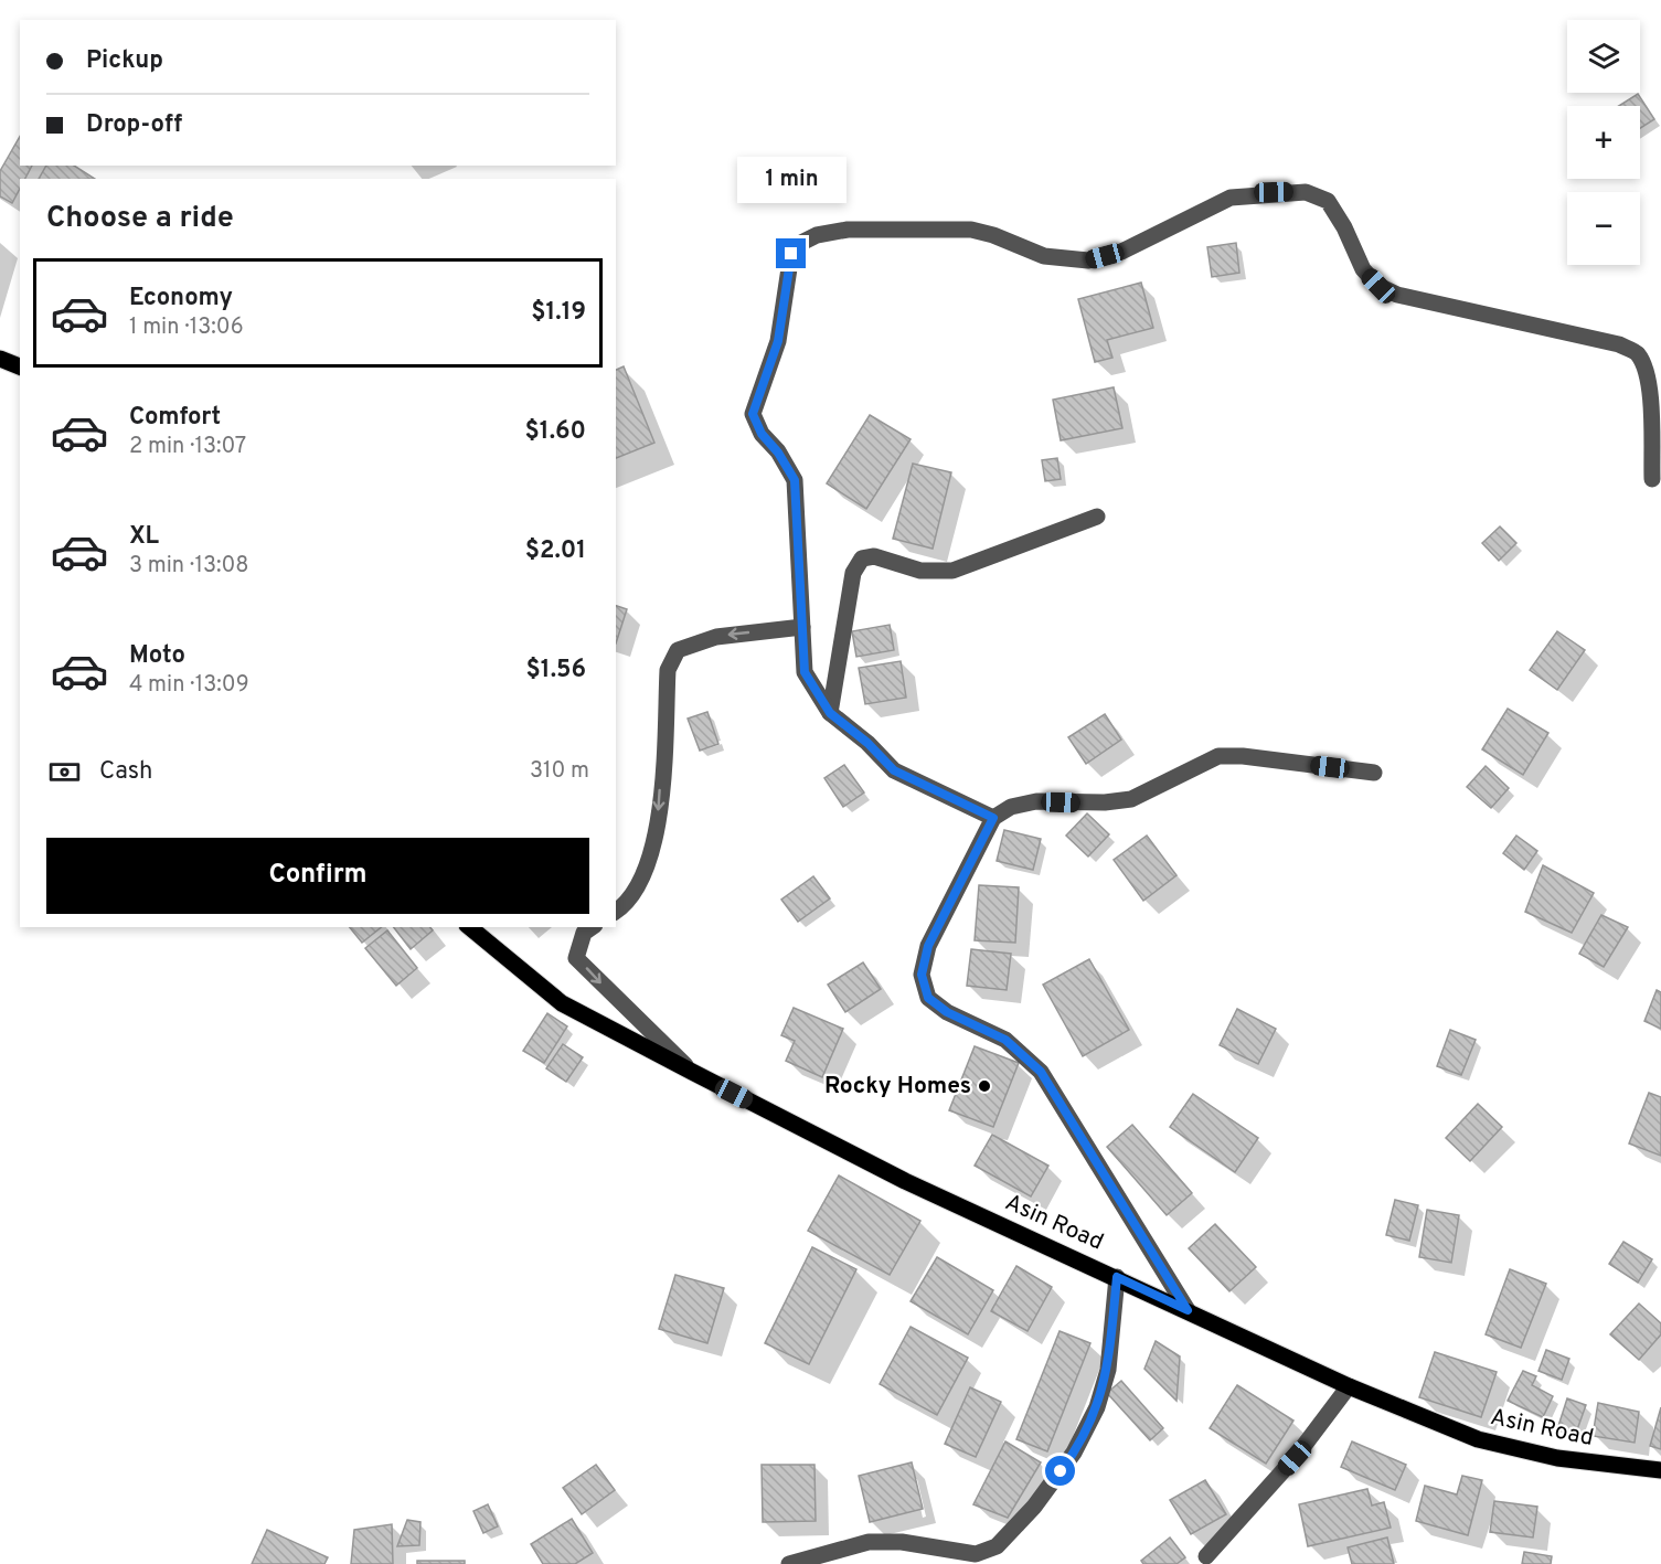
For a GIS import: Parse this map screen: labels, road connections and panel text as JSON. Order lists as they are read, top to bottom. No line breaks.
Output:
{"streets":{"main road":["Asin Road"]},"places":["Rocky Homes"],"page":{"map_buttons":["+","−"],"banner":["Pickup","Drop-off"],"bubble":"1 min","heading":"Choose a ride","list":[{"name":"Economy","note":"1 min · 13:06","value":"$1.19"},{"name":"Comfort","note":"2 min · 13:07","value":"$1.60"},{"name":"XL","note":"3 min · 13:08","value":"$2.01"},{"name":"Moto","note":"4 min · 13:09","value":"$1.56"}],"pay":["Cash","310 m"],"buttons":"Confirm"}}
